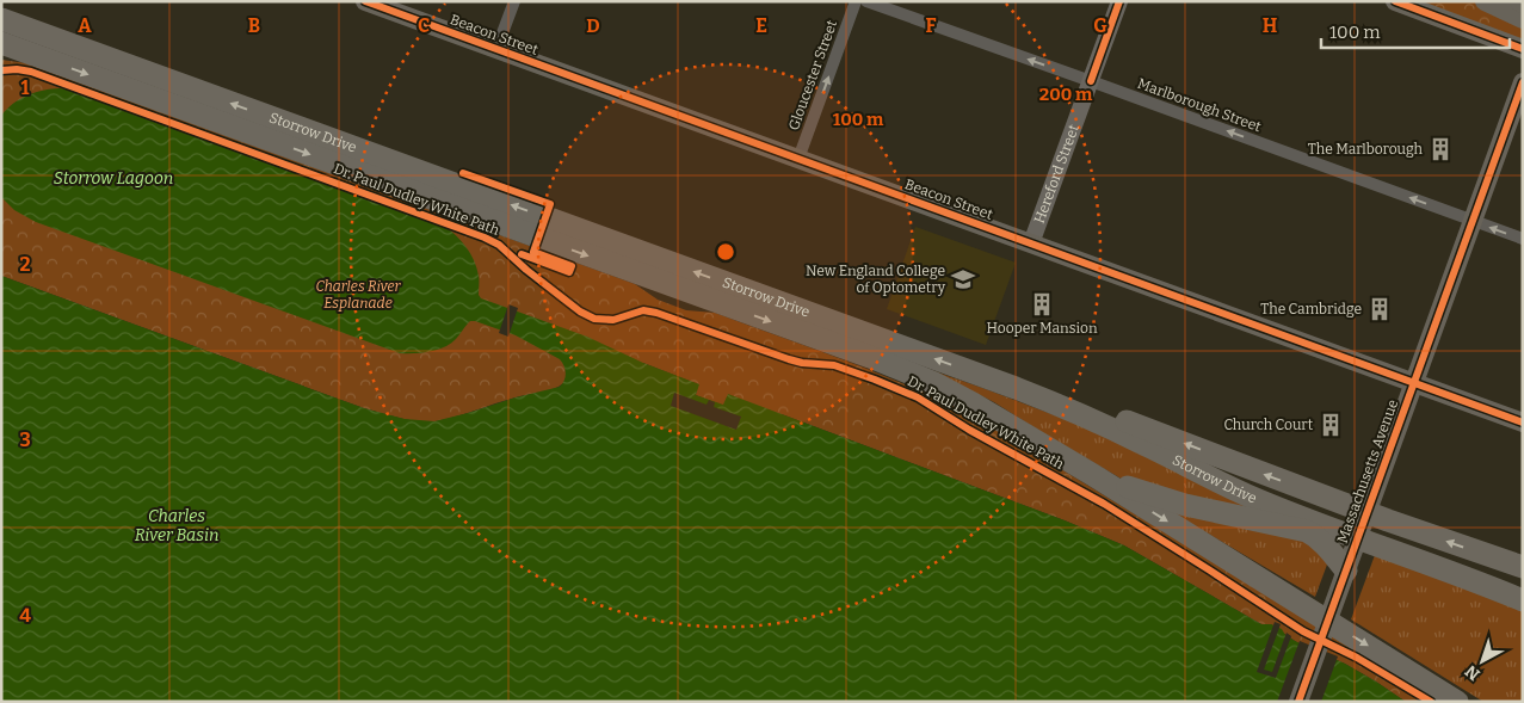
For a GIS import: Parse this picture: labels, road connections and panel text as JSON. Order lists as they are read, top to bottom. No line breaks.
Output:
{"streets":{"highway":["Storrow Drive"],"main road":["Beacon Street","Hereford Street","Massachusetts Avenue"],"street":["Gloucester Street","Marlborough Street"],"cycle path":["Dr. Paul Dudley White Path"]},"crossings":[["Beacon Street","Gloucester Street"],["Beacon Street","Hereford Street"],["Beacon Street","Massachusetts Avenue"],["Marlborough Street","Hereford Street"],["Marlborough Street","Massachusetts Avenue"]],"one_way":["Gloucester Street","Marlborough Street"],"water":["Storrow Lagoon","Charles River Basin"],"parks":["Charles River Esplanade"],"places":{"building":["The Marlborough","Hooper Mansion","The Cambridge","Church Court"],"school or university":["New England College of Optometry"]},"scale_bar":"100 m","north":"bottom left","grid":{"columns":["A","B","C","D","E","F","G","H"],"rows":["1","2","3","4"]},"rings":["200 m","100 m"]}
